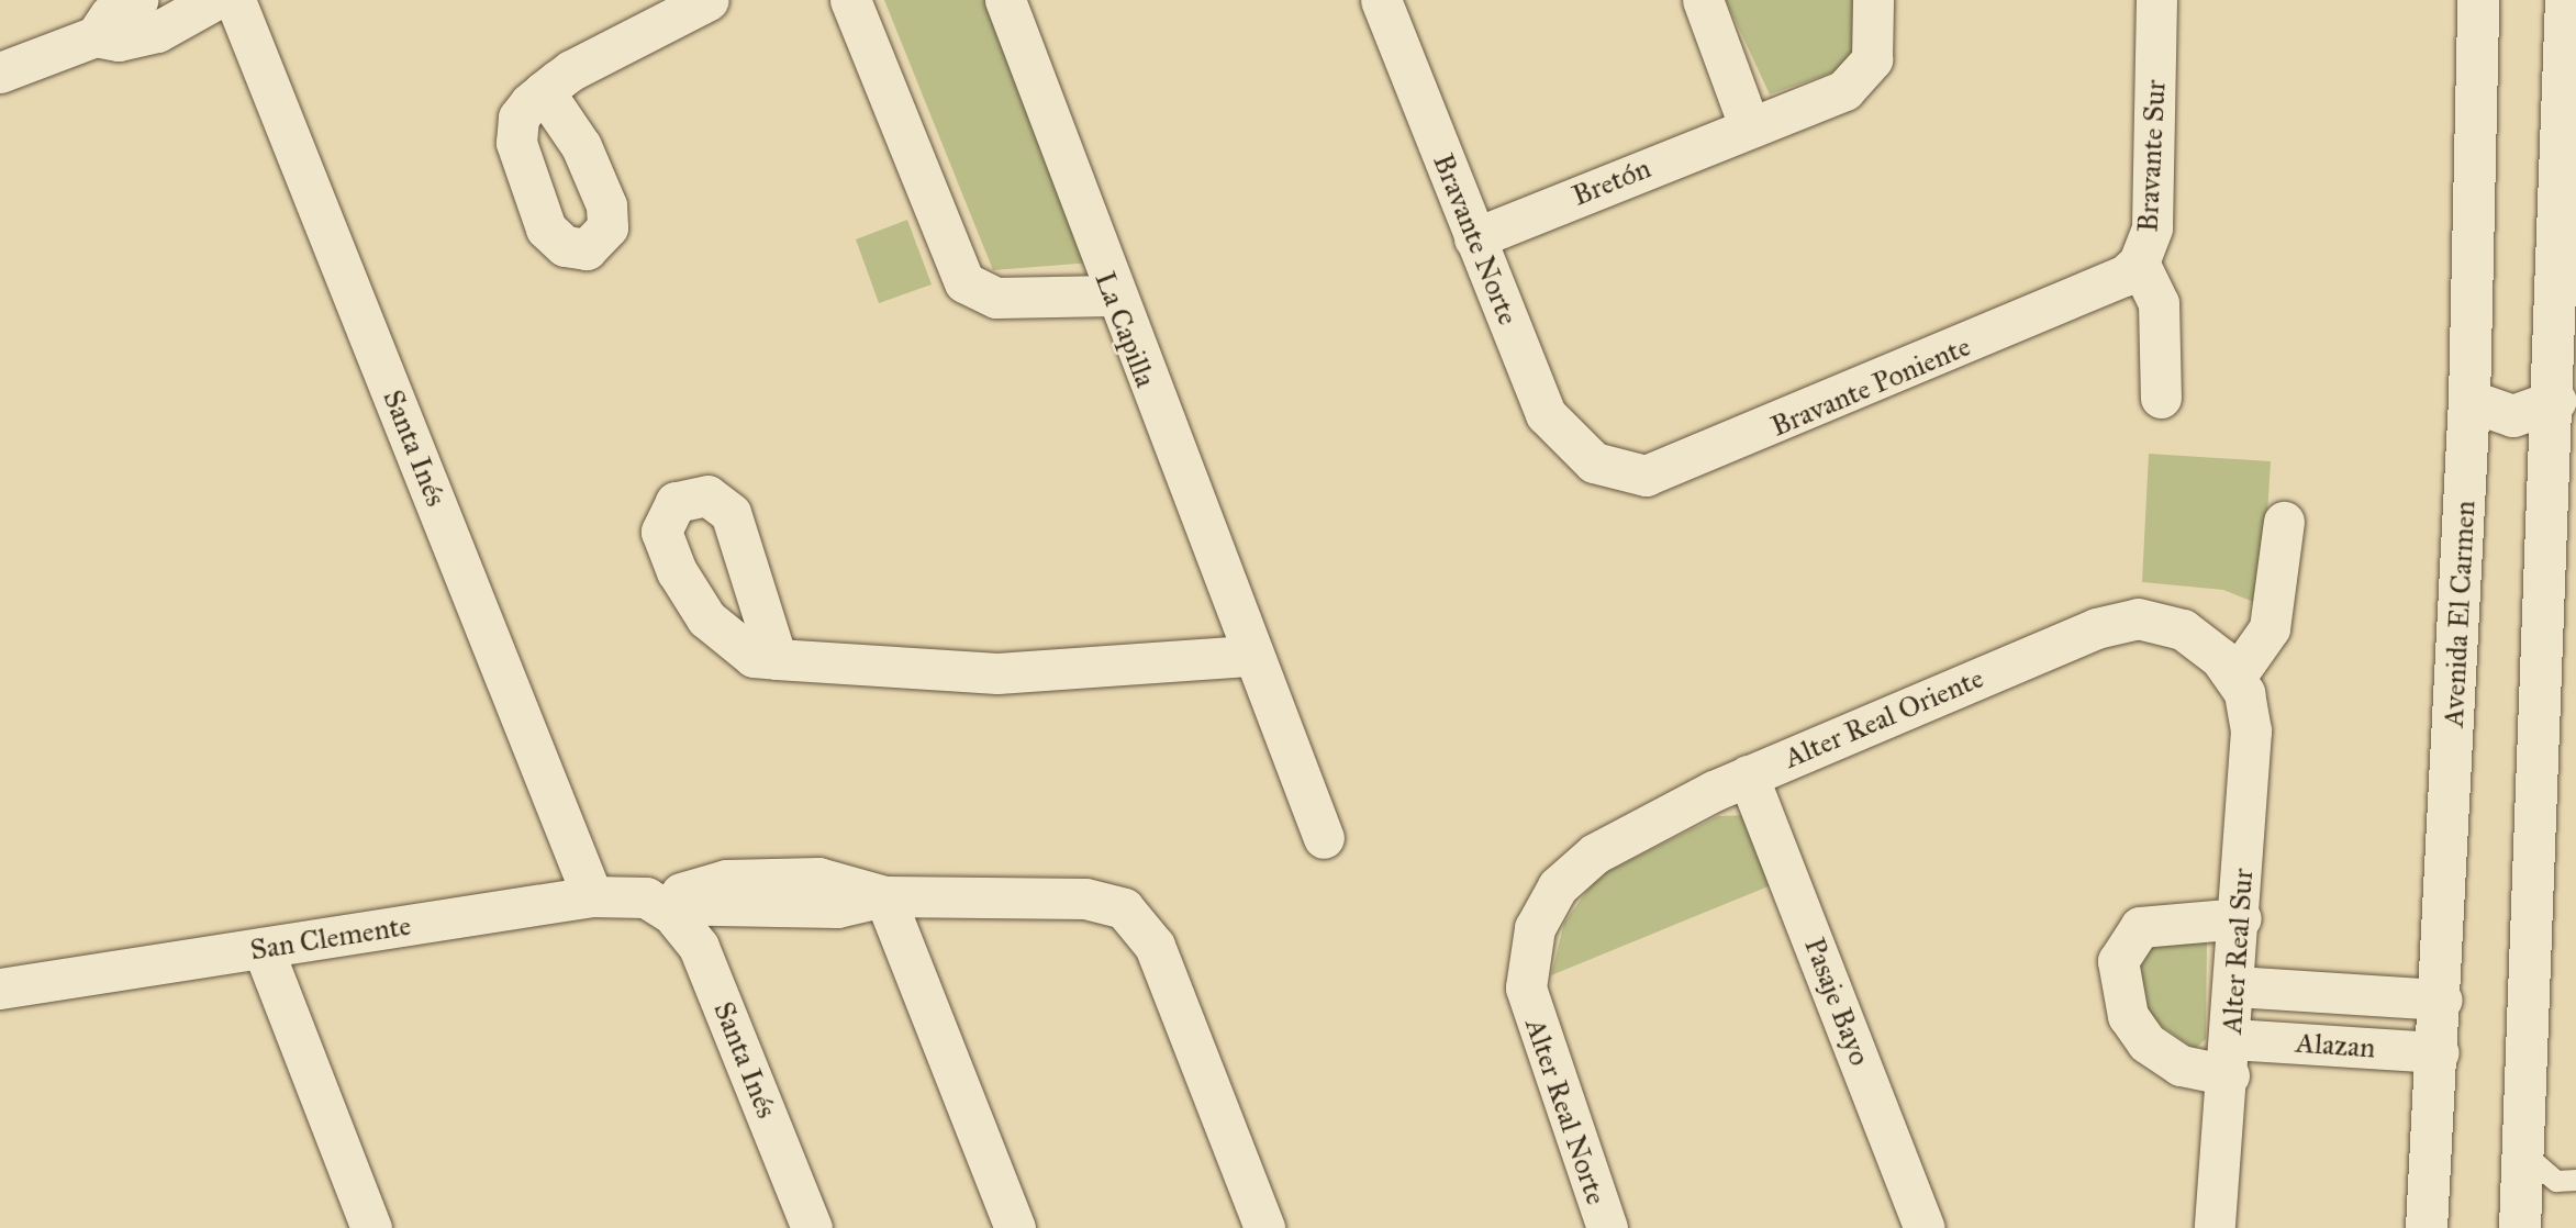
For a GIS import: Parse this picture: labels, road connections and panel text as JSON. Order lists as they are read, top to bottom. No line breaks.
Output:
{"streets":{"street":["Bravante Sur","Bretón","Bravante Norte","La Capilla","Bravante Poniente","Santa Inés","Avenida El Carmen","Alter Real Oriente","San Clemente","Alter Real Sur","Pasaje Bayo","Alazan","Alter Real Norte"]},"crossings":[["Bravante Sur","Bravante Poniente"],["Bretón","Bravante Norte"],["Bravante Norte","Bravante Poniente"],["Santa Inés","San Clemente"],["Avenida El Carmen","Alazan"],["Alter Real Oriente","Alter Real Sur"],["Alter Real Oriente","Pasaje Bayo"],["Alter Real Oriente","Alter Real Norte"],["Alter Real Sur","Alazan"]]}
